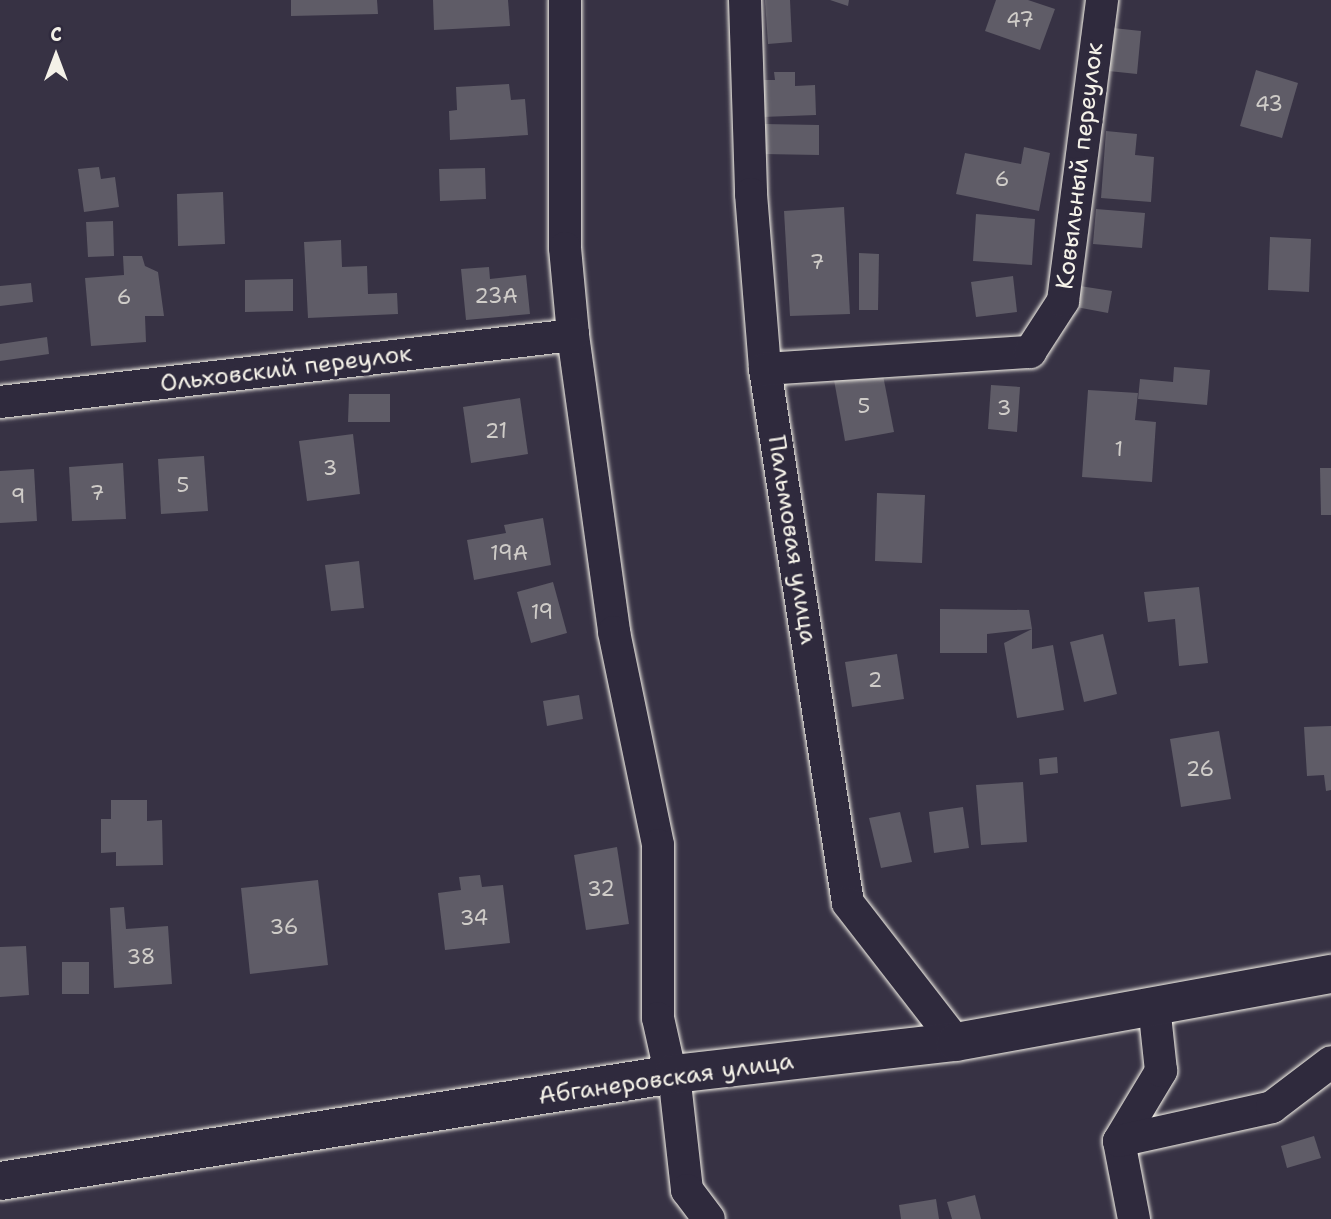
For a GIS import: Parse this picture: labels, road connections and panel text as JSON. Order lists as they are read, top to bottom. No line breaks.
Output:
{"streets":{"street":["Ковыльный переулок","Ольховский переулок","Пальмовая улица","Абганеровская улица"]},"crossings":[["Ковыльный переулок","Пальмовая улица"],["Пальмовая улица","Абганеровская улица"]],"house_numbers":["47","43","6","7","23А","6","5","3","21","1","3","5","7","9","19А","19","2","26","32","34","36","38"],"north":"top"}
